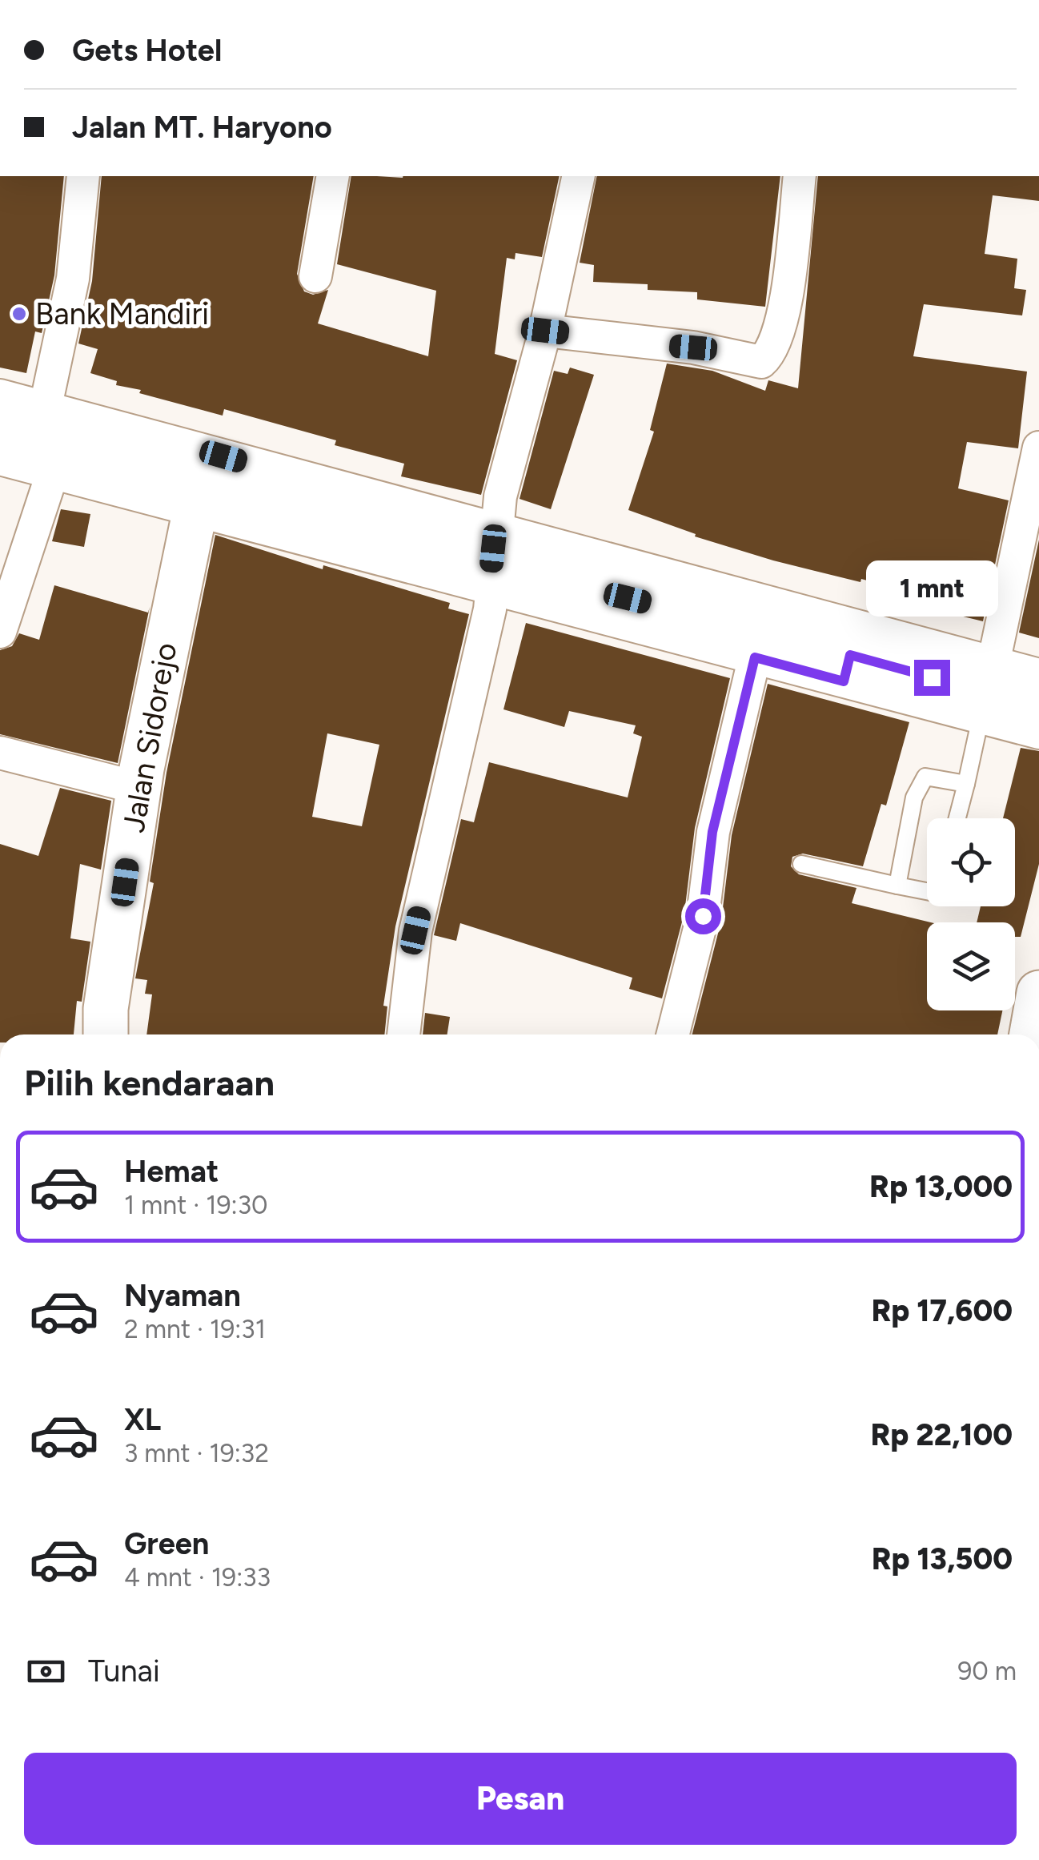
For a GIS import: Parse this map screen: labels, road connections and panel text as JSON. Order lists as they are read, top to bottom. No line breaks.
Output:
{"streets":{"main road":["Jalan Sidorejo"]},"places":["Bank Mandiri"],"page":{"banner":["Gets Hotel","Jalan MT. Haryono"],"bubble":"1 mnt","heading":"Pilih kendaraan","list":[{"name":"Hemat","note":"1 mnt · 19:30","value":"Rp 13,000"},{"name":"Nyaman","note":"2 mnt · 19:31","value":"Rp 17,600"},{"name":"XL","note":"3 mnt · 19:32","value":"Rp 22,100"},{"name":"Green","note":"4 mnt · 19:33","value":"Rp 13,500"}],"pay":["Tunai","90 m"],"buttons":"Pesan"}}
